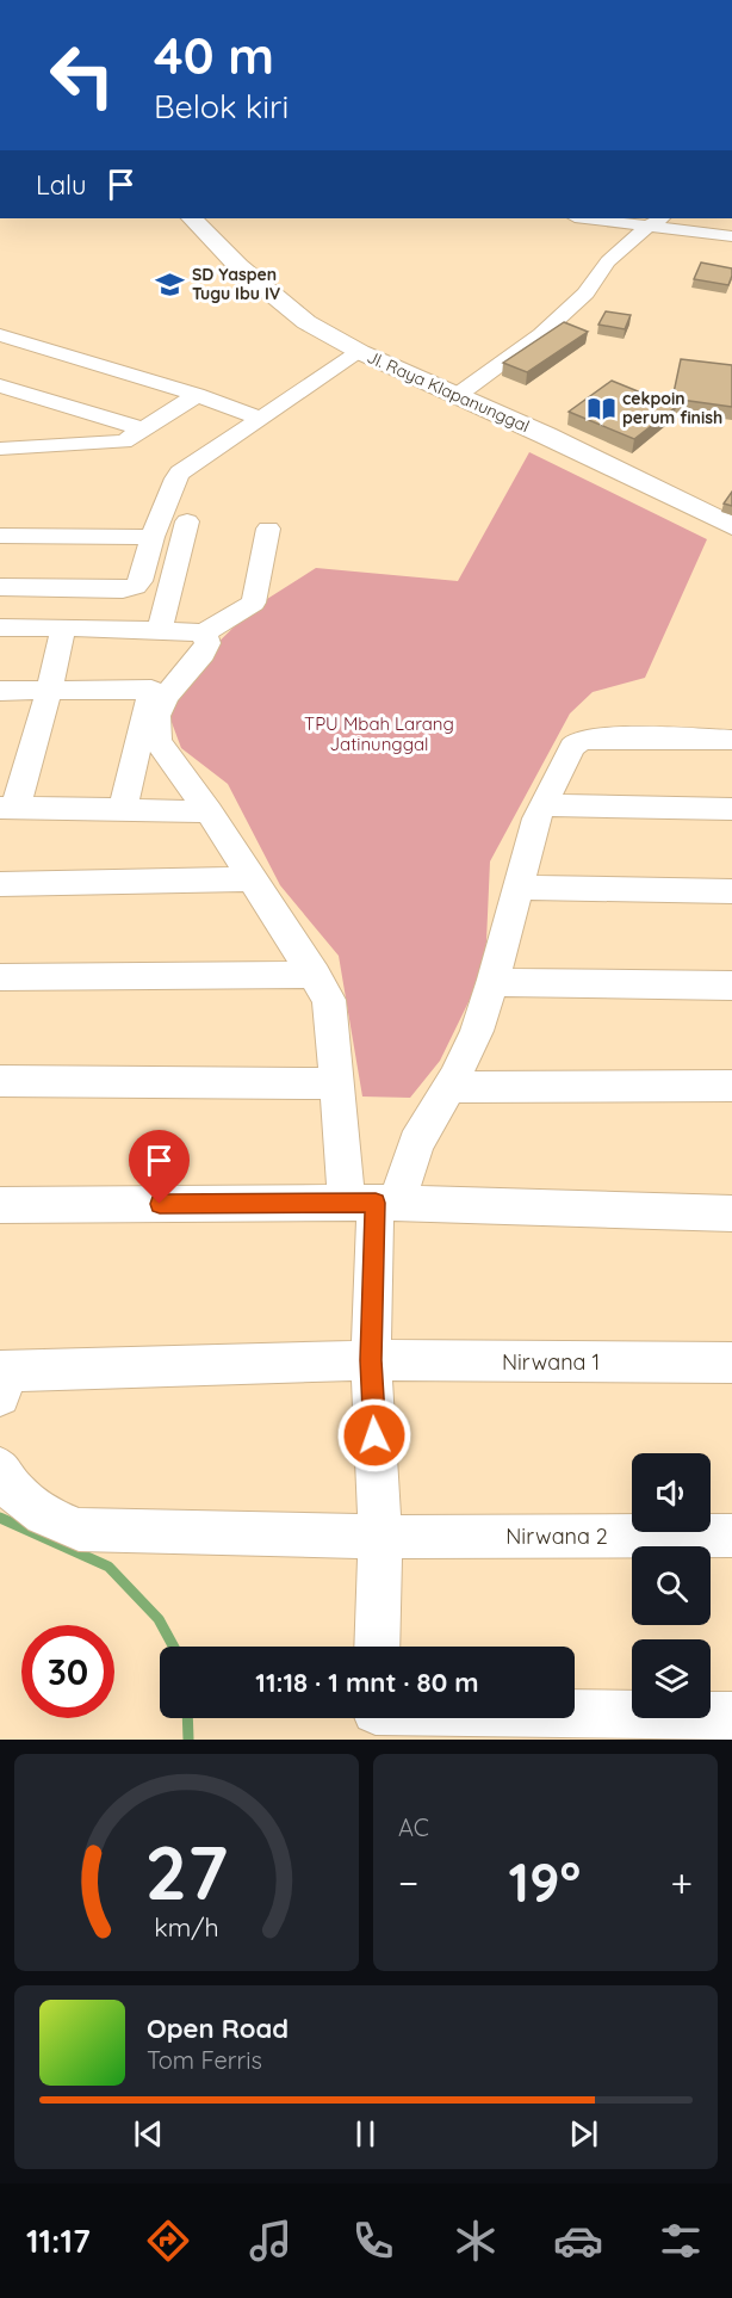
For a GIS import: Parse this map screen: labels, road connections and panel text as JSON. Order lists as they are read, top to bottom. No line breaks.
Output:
{"streets":{"street":["Jl. Raya Klapanunggal","Nirwana 1","Nirwana 2"]},"parks":["TPU Mbah Larang Jatinunggal"],"places":{"school or university":["SD Yaspen Tugu Ibu IV"],"library":["cekpoin perum finish"]},"page":{"turn":["40 m","Belok kiri"],"then":"Lalu","limit":"30","trip":"11:18 · 1 mnt · 80 m","tile":"AC","heat":["−","19°","+"],"song":["Open Road","Tom Ferris"],"tabs":"11:17","gauge":["27","km/h"]}}
